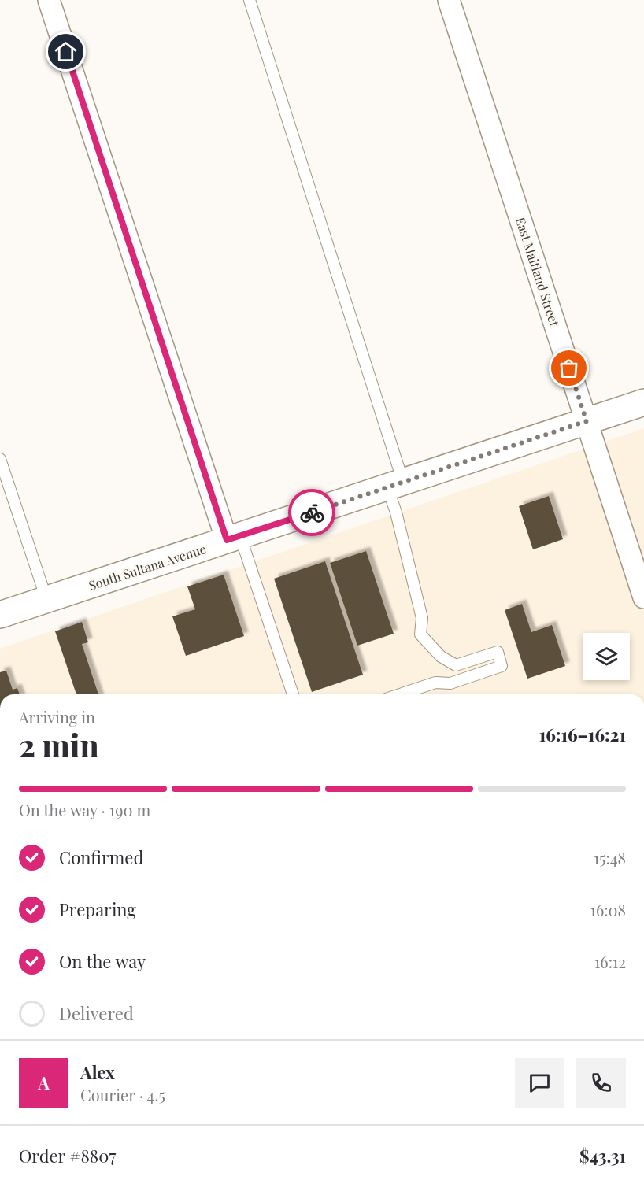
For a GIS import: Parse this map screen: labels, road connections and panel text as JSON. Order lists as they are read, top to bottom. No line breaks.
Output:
{"streets":{"street":["East Maitland Street","South Sultana Avenue"]},"crossings":[["East Maitland Street","South Sultana Avenue"]],"page":{"heading":["2 min","Arriving in","16:16–16:21"],"panel":["Alex","Courier · 4.5","Order #8807","$43.31"],"bar":"On the way · 190 m","list":[["Confirmed","15:48"],["Preparing","16:08"],["On the way","16:12"],"Delivered"],"round":"A"}}
